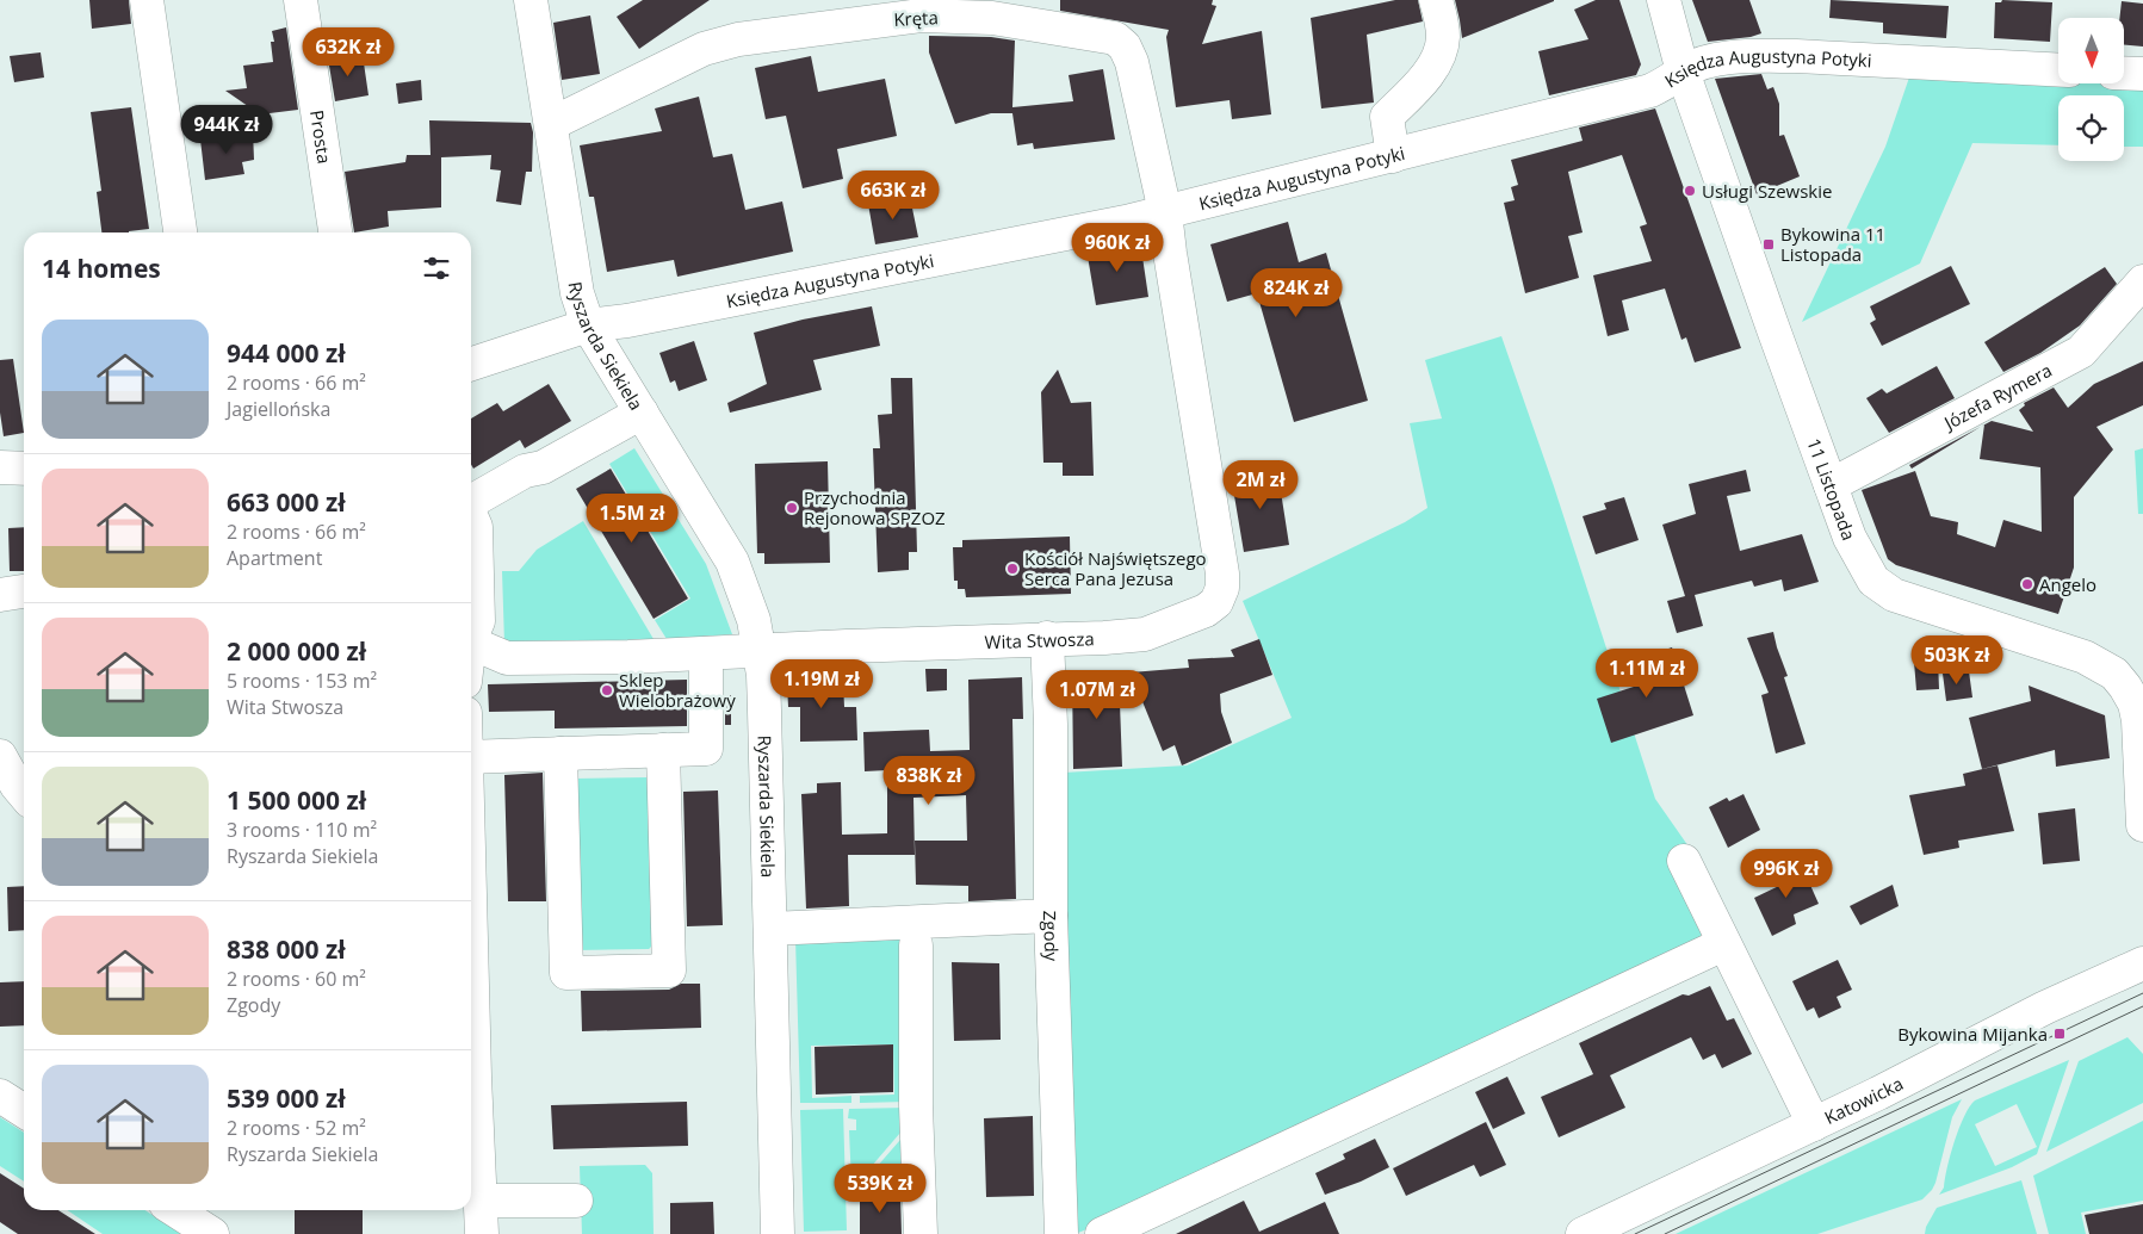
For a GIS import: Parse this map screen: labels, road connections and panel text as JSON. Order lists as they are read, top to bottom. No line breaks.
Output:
{"streets":{"street":["Kręta","Księdza Augustyna Potyki","Prosta","Ryszarda Siekiela","Józefa Rymera","11 Listopada","Wita Stwosza","Zgody","Katowicka"]},"crossings":[["Kręta","Księdza Augustyna Potyki"],["Kręta","Ryszarda Siekiela"],["Kręta","Wita Stwosza"],["Księdza Augustyna Potyki","Ryszarda Siekiela"],["Księdza Augustyna Potyki","11 Listopada"],["Księdza Augustyna Potyki","Wita Stwosza"],["Ryszarda Siekiela","Wita Stwosza"],["Józefa Rymera","11 Listopada"],["Wita Stwosza","Zgody"]],"places":{"other":["Usługi Szewskie","Przychodnia Rejonowa SPZOZ","Kościół Najświętszego Serca Pana Jezusa","Angelo","Sklep Wielobrażowy"],"transit":["Bykowina 11 Listopada","Bykowina Mijanka"]},"north":"bottom","page":{"price":["632K zł","944K zł","663K zł","960K zł","824K zł","2M zł","1.5M zł","503K zł","1.11M zł","1.19M zł","1.07M zł","838K zł","996K zł","539K zł"],"heading":"14 homes","list":[{"name":"944 000 zł","note":"2 rooms · 66 m² · Jagiellońska"},{"name":"663 000 zł","note":"2 rooms · 66 m² · Apartment"},{"name":"2 000 000 zł","note":"5 rooms · 153 m² · Wita Stwosza"},{"name":"1 500 000 zł","note":"3 rooms · 110 m² · Ryszarda Siekiela"},{"name":"838 000 zł","note":"2 rooms · 60 m² · Zgody"},{"name":"539 000 zł","note":"2 rooms · 52 m² · Ryszarda Siekiela"}]}}
